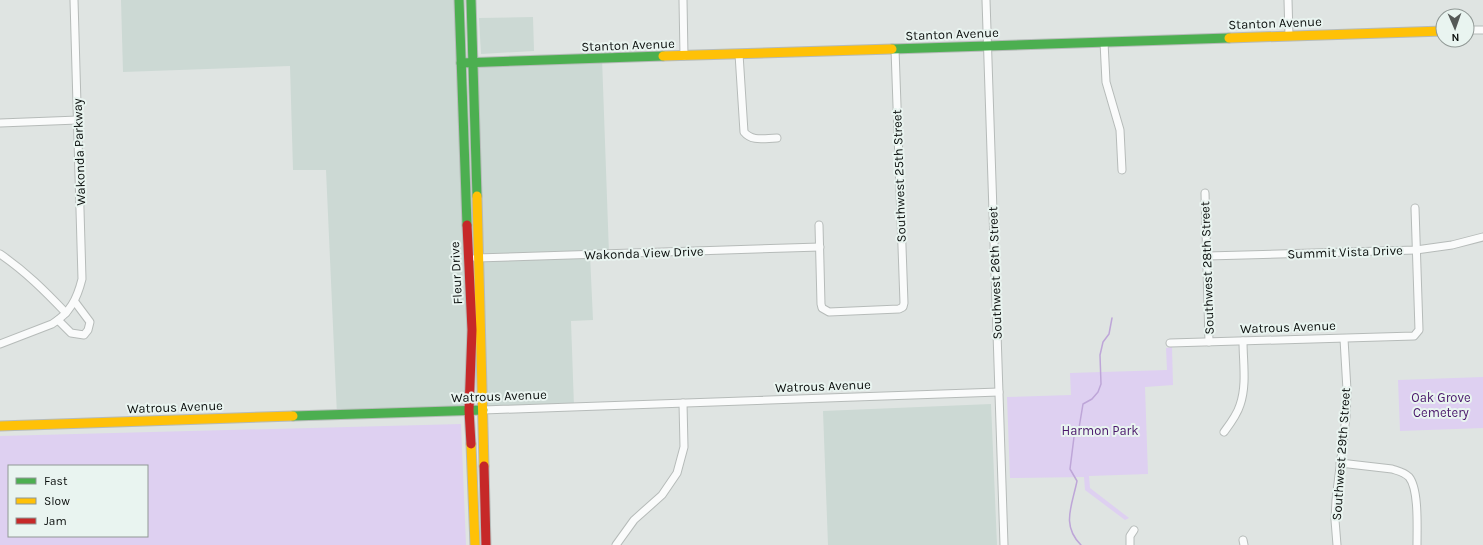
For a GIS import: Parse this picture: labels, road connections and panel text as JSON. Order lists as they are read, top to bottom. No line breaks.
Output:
{"streets":{"street":["Stanton Avenue","Wakonda Parkway","Southwest 25th Street","Summit Vista Drive","Wakonda View Drive","Southwest 28th Street","Fleur Drive","Southwest 26th Street","Watrous Avenue","Southwest 29th Street"]},"crossings":[["Stanton Avenue","Southwest 25th Street"],["Stanton Avenue","Fleur Drive"],["Stanton Avenue","Southwest 26th Street"],["Southwest 25th Street","Wakonda View Drive"],["Summit Vista Drive","Southwest 28th Street"],["Summit Vista Drive","Watrous Avenue"],["Wakonda View Drive","Fleur Drive"],["Southwest 28th Street","Watrous Avenue"],["Fleur Drive","Watrous Avenue"],["Southwest 26th Street","Watrous Avenue"],["Watrous Avenue","Southwest 29th Street"]],"parks":["Oak Grove Cemetery","Harmon Park"],"legend":["Fast","Slow","Jam"],"north":"bottom"}
